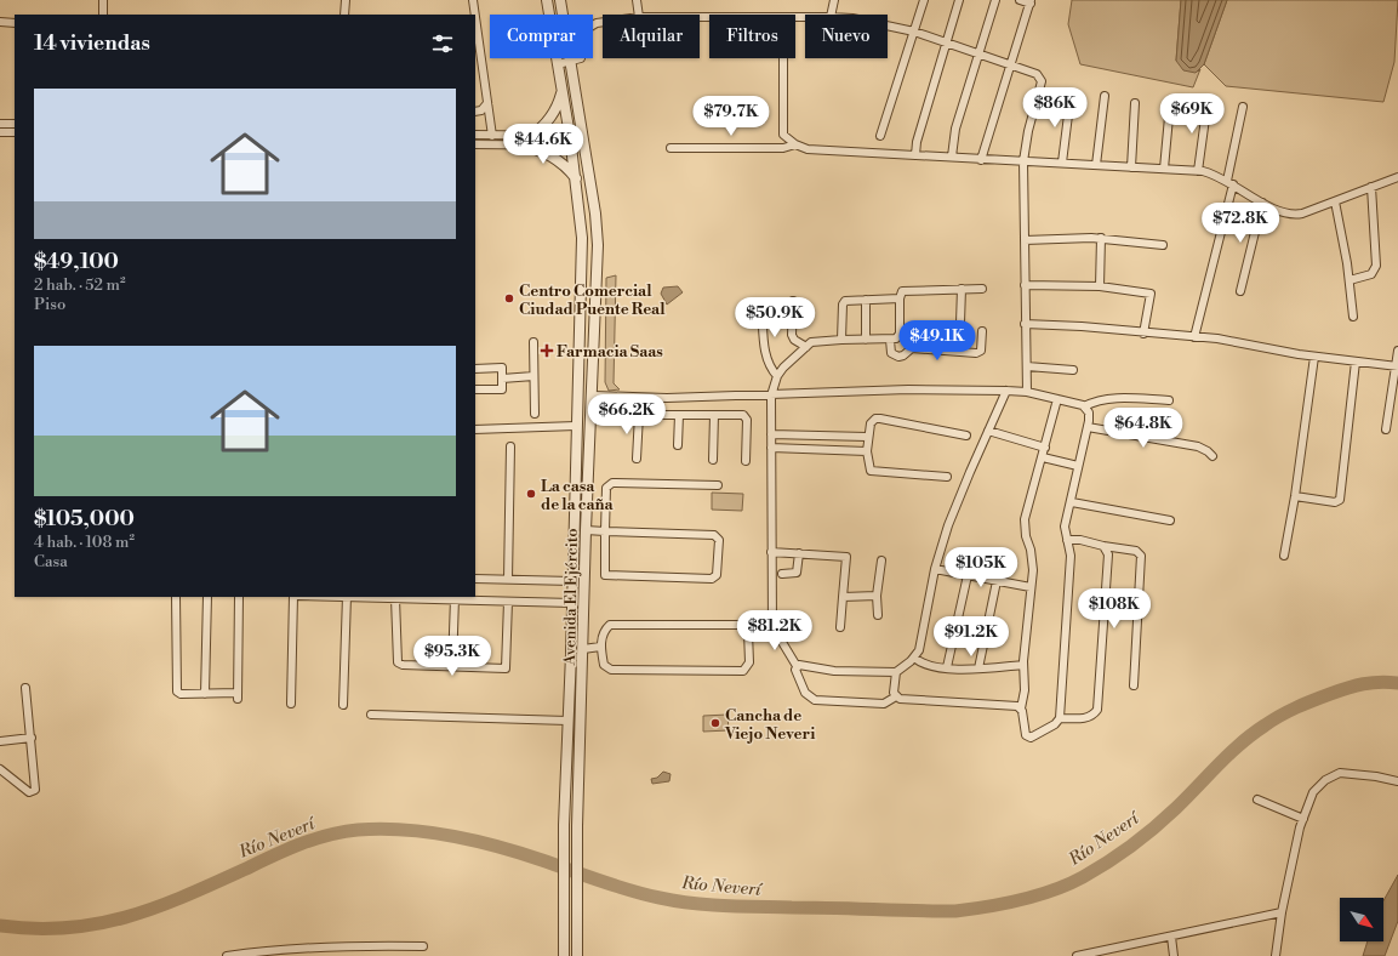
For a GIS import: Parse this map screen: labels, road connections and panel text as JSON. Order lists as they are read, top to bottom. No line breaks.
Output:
{"streets":{"street":["Avenida El Ejército"]},"water":["Río Neverí"],"places":{"other":["Centro Comercial Ciudad Puente Real","La casa de la caña","Cancha de Viejo Neveri"],"health":["Farmacia Saas"]},"north":"bottom right","page":{"chip":["Comprar","Alquilar","Filtros","Nuevo"],"heading":"14 viviendas","list":[{"name":"$49,100","note":"2 hab. · 52 m² · Piso"},{"name":"$105,000","note":"4 hab. · 108 m² · Casa"}],"price":["$86K","$69K","$79.7K","$44.6K","$72.8K","$50.9K","$49.1K","$66.2K","$64.8K","$105K","$108K","$81.2K","$91.2K","$95.3K"]}}
